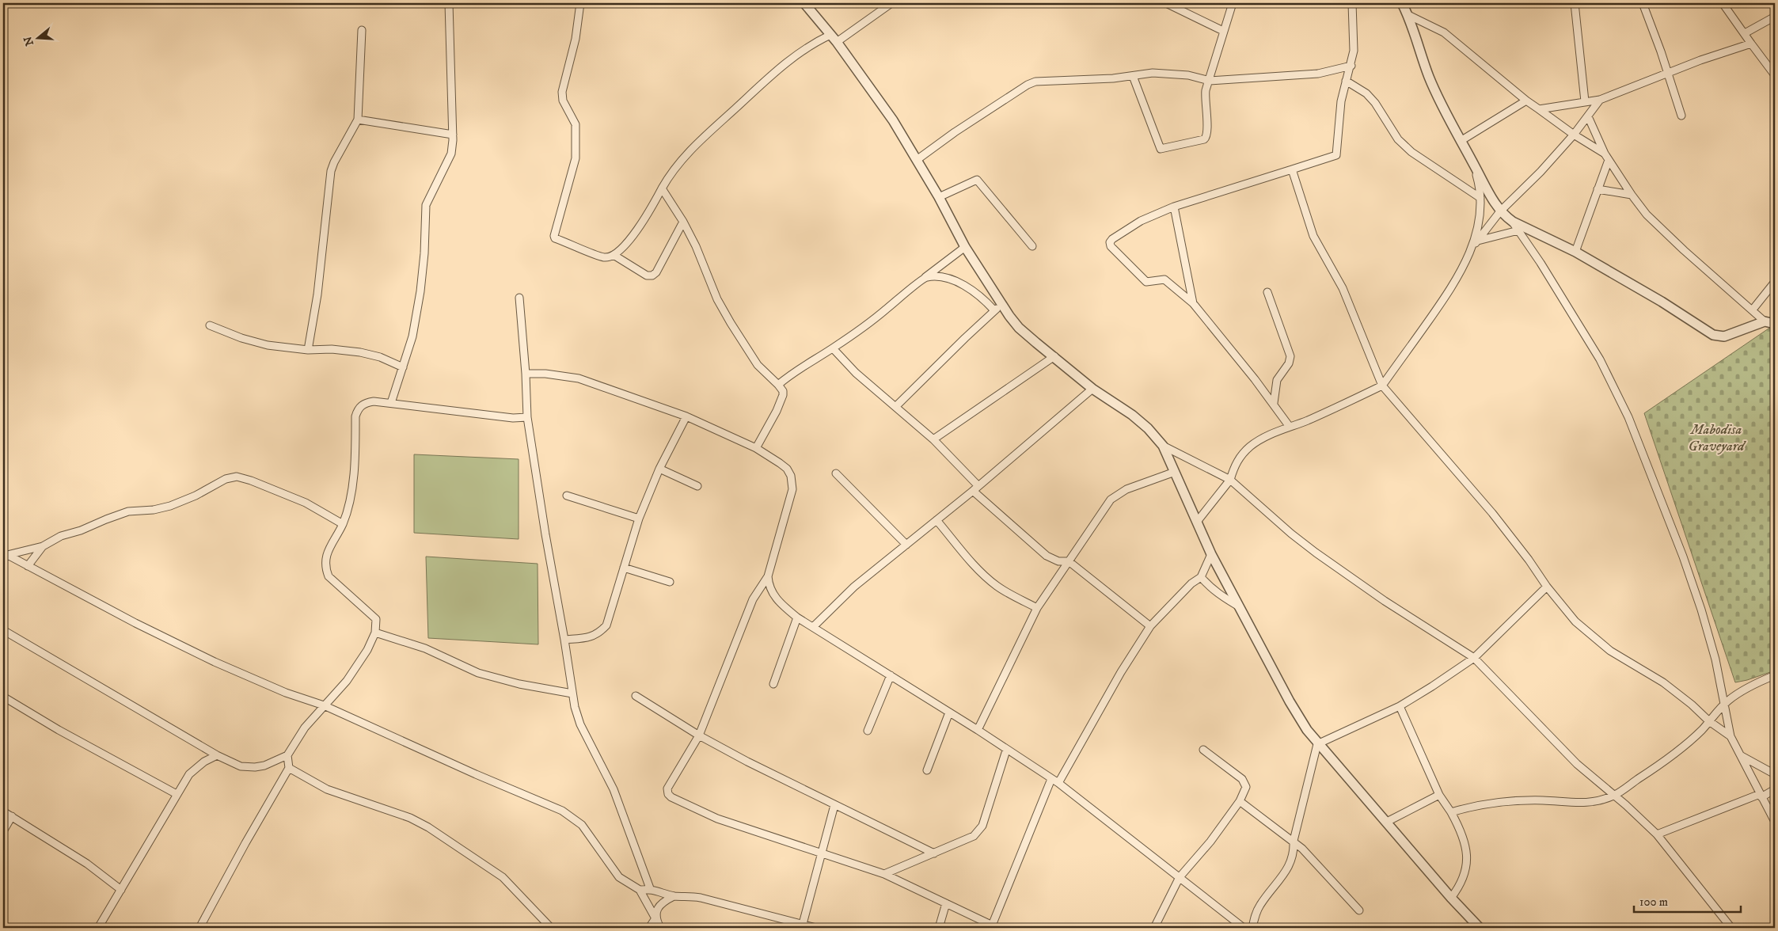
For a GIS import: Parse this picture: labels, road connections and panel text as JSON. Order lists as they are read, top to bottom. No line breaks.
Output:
{"parks":["Mabodisa Graveyard"],"scale_bar":"100 m","north":"left"}
